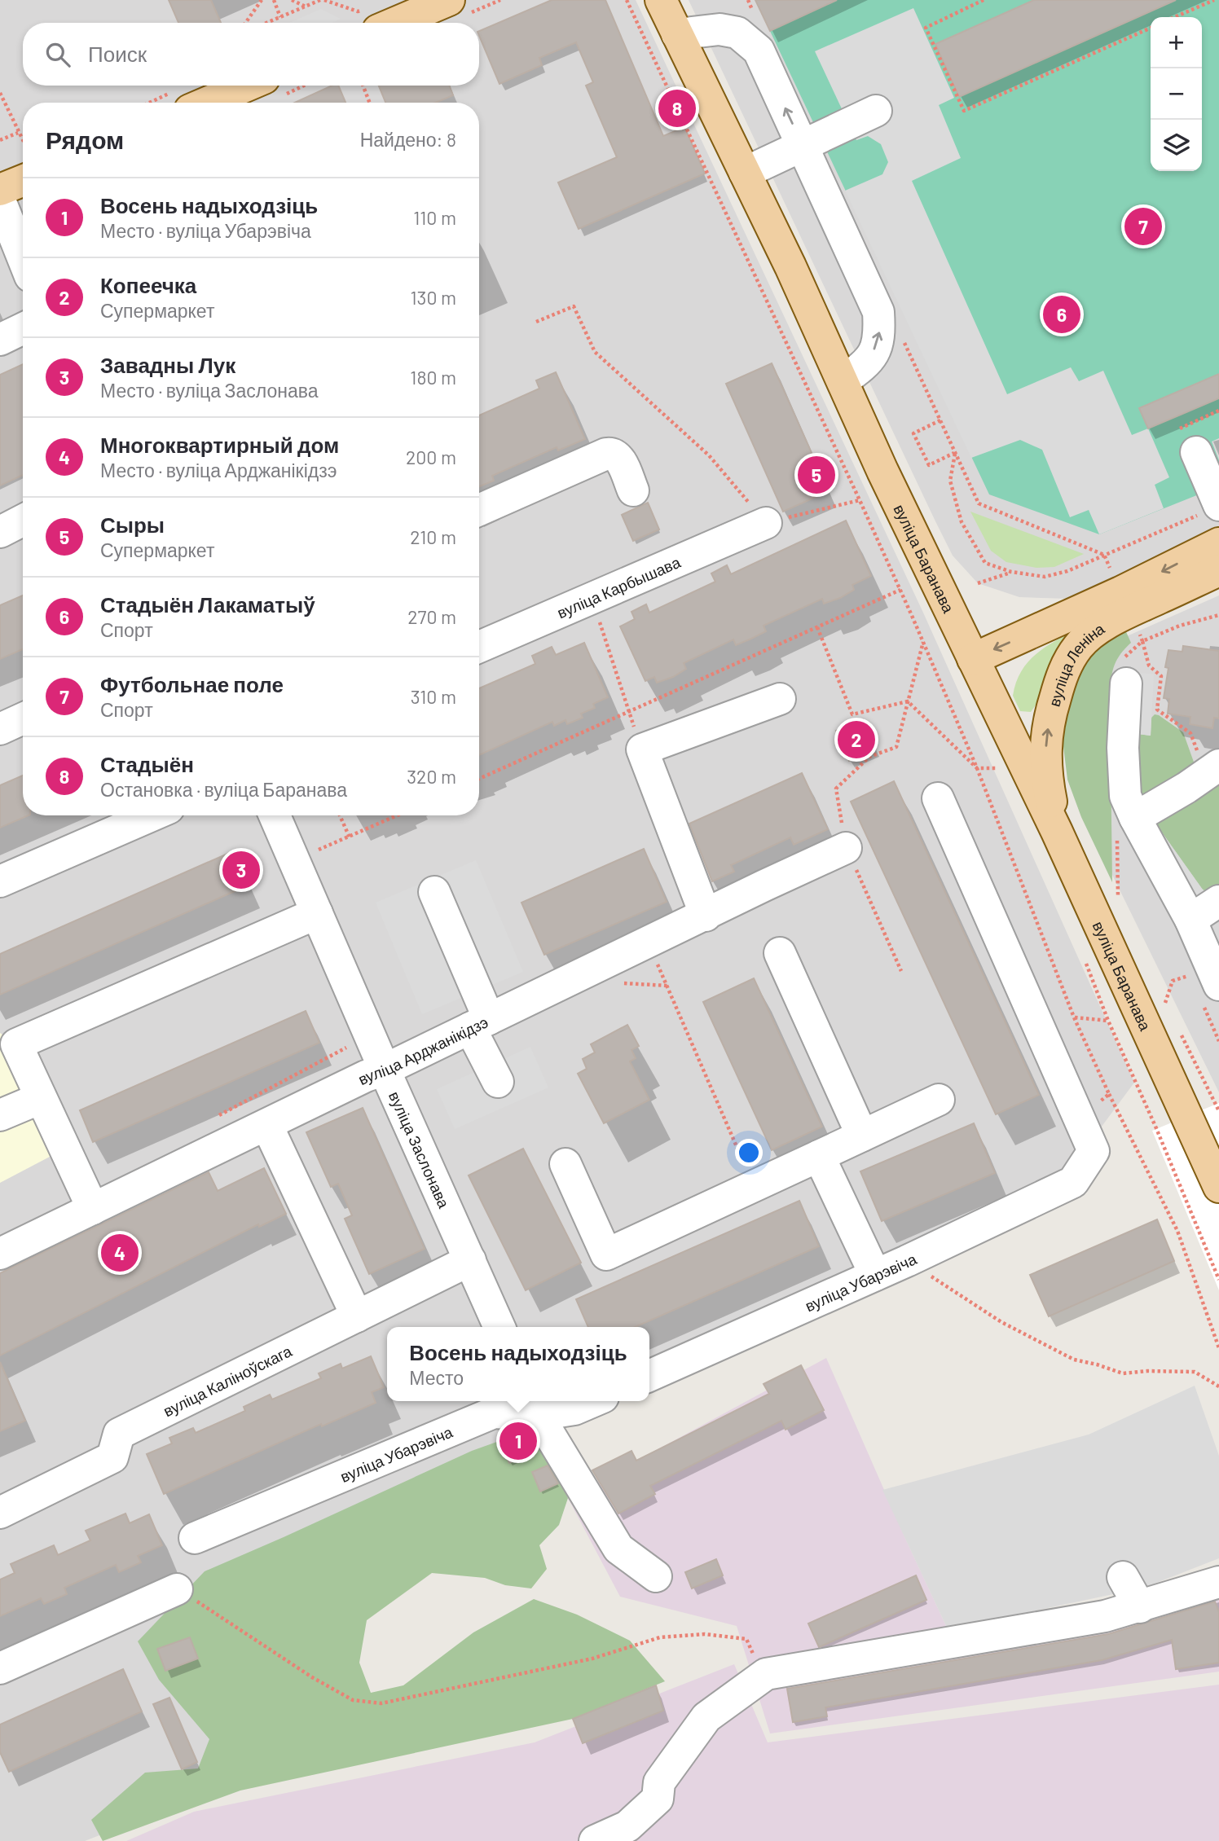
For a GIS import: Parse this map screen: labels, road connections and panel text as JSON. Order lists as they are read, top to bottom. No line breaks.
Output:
{"streets":{"main road":["вуліца Баранава","вуліца Леніна"],"street":["вуліца Карбышава","вуліца Арджанікідзэ","вуліца Заслонава","вуліца Убарэвіча","вуліца Каліноўскага"]},"crossings":[["вуліца Баранава","вуліца Леніна"],["вуліца Арджанікідзэ","вуліца Заслонава"],["вуліца Заслонава","вуліца Каліноўскага"]],"page":{"map_buttons":["+","−"],"search":"Поиск","pins":["8","7","6","5","2","3","4","1"],"heading":["Рядом","Найдено: 8"],"list":[{"mark":"1","name":"Восень надыходзіць","note":"Место · вуліца Убарэвіча","value":"110 m"},{"mark":"2","name":"Копеечка","note":"Супермаркет","value":"130 m"},{"mark":"3","name":"Завадны Лук","note":"Место · вуліца Заслонава","value":"180 m"},{"mark":"4","name":"Многоквартирный дом","note":"Место · вуліца Арджанікідзэ","value":"200 m"},{"mark":"5","name":"Сыры","note":"Супермаркет","value":"210 m"},{"mark":"6","name":"Стадыён Лакаматыў","note":"Спорт","value":"270 m"},{"mark":"7","name":"Футбольнае поле","note":"Спорт","value":"310 m"},{"mark":"8","name":"Стадыён","note":"Остановка · вуліца Баранава","value":"320 m"}],"popup":["Восень надыходзіць","Место"]}}
